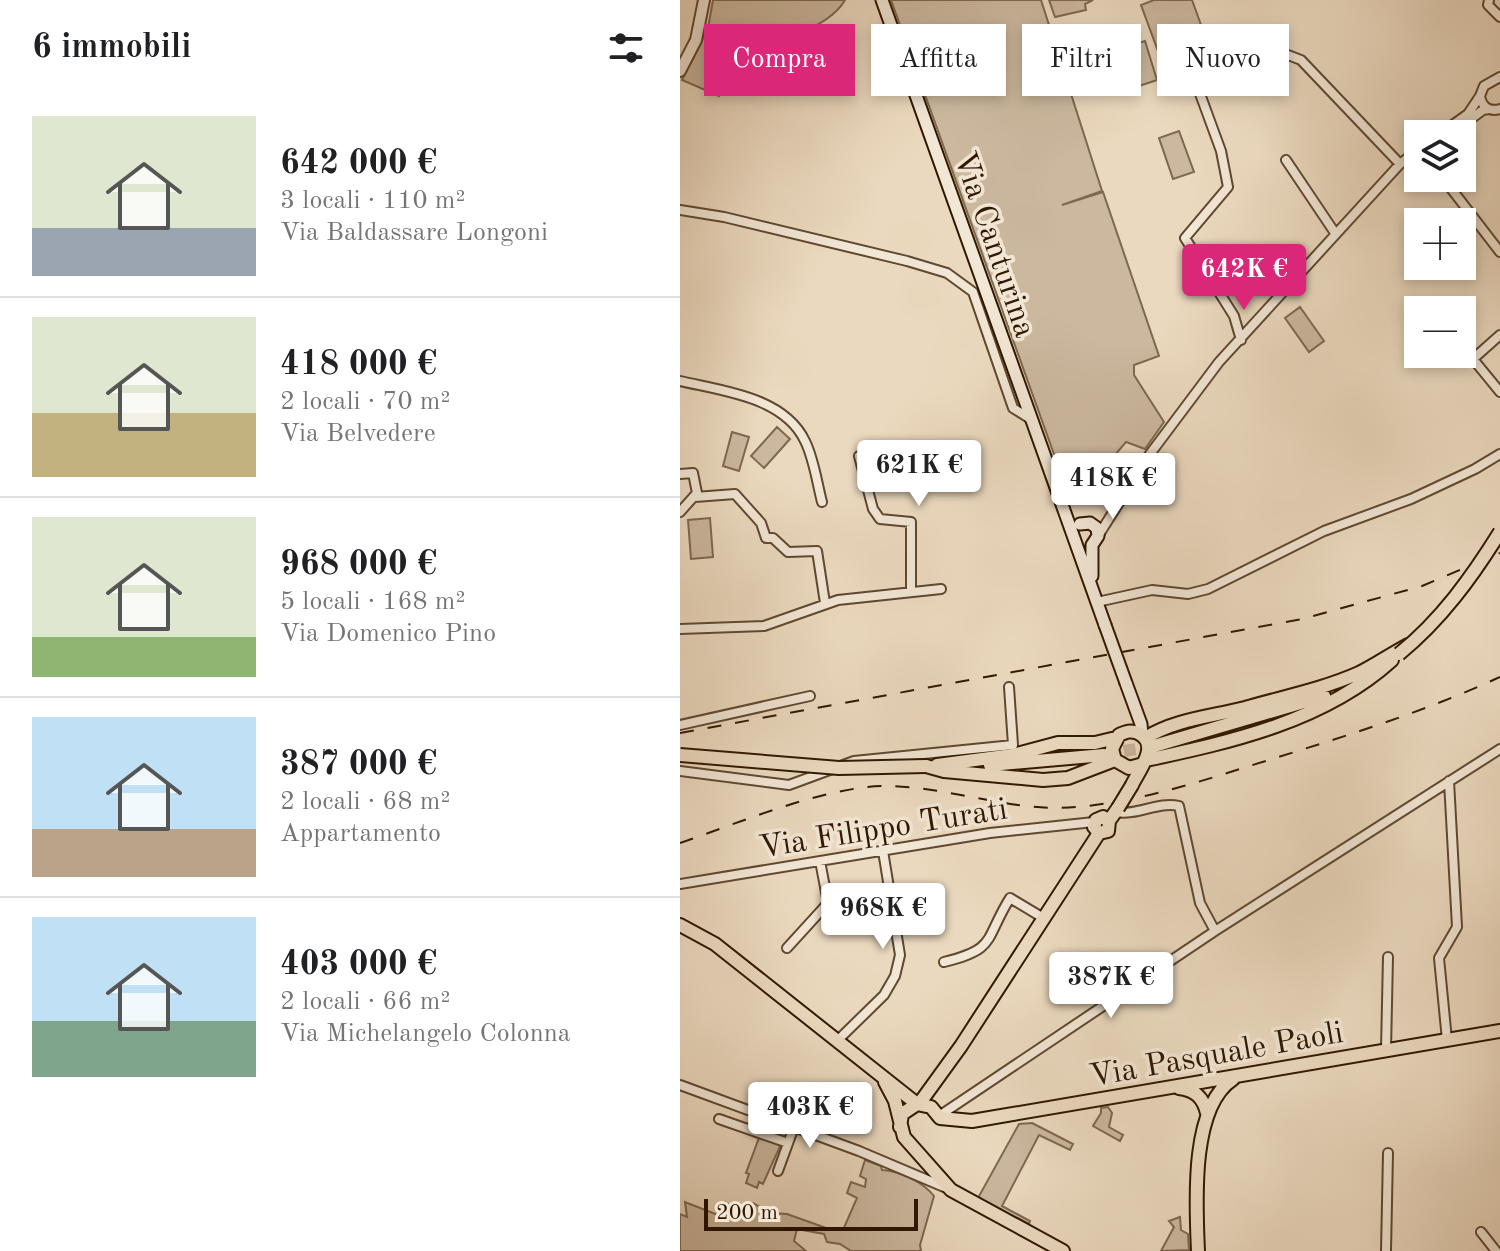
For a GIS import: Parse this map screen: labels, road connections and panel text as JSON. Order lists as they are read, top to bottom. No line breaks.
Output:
{"streets":{"main road":["Via Canturina","Via Pasquale Paoli"],"street":["Via Filippo Turati"]},"scale_bar":"200 m","page":{"heading":"6 immobili","chip":["Compra","Affitta","Filtri","Nuovo"],"list":[{"name":"642 000 €","note":"3 locali · 110 m² · Via Baldassare Longoni"},{"name":"418 000 €","note":"2 locali · 70 m² · Via Belvedere"},{"name":"968 000 €","note":"5 locali · 168 m² · Via Domenico Pino"},{"name":"387 000 €","note":"2 locali · 68 m² · Appartamento"},{"name":"403 000 €","note":"2 locali · 66 m² · Via Michelangelo Colonna"}],"map_buttons":["+","−"],"price":["642K €","621K €","418K €","968K €","387K €","403K €"],"scale":"200 m"}}
